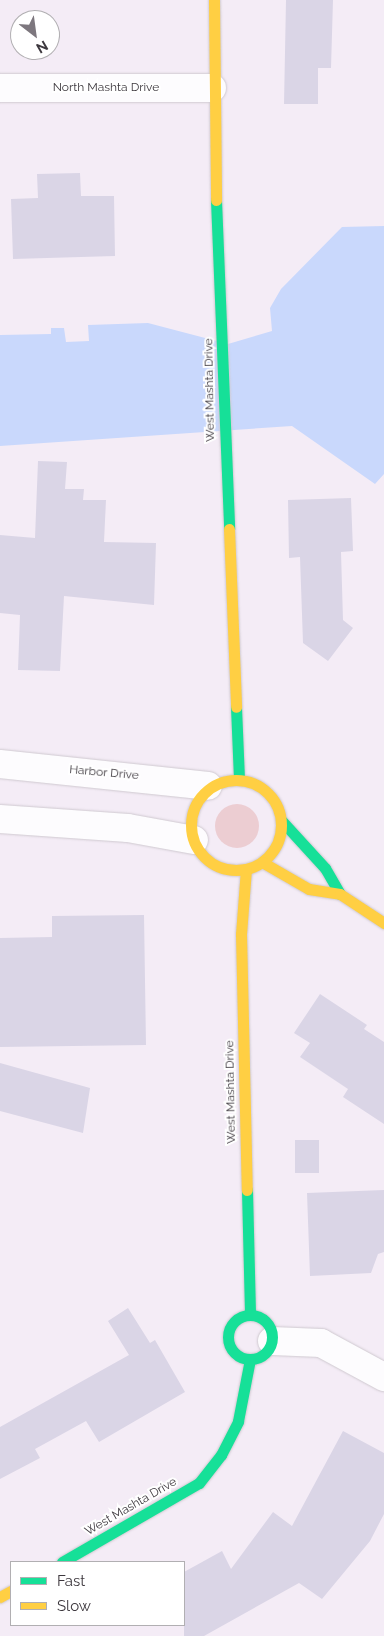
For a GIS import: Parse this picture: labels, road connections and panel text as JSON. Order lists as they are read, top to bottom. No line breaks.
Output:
{"streets":{"street":["North Mashta Drive","West Mashta Drive","Harbor Drive"]},"crossings":[["North Mashta Drive","West Mashta Drive"],["West Mashta Drive","Harbor Drive"]],"legend":["Fast","Slow"],"north":"bottom right"}
